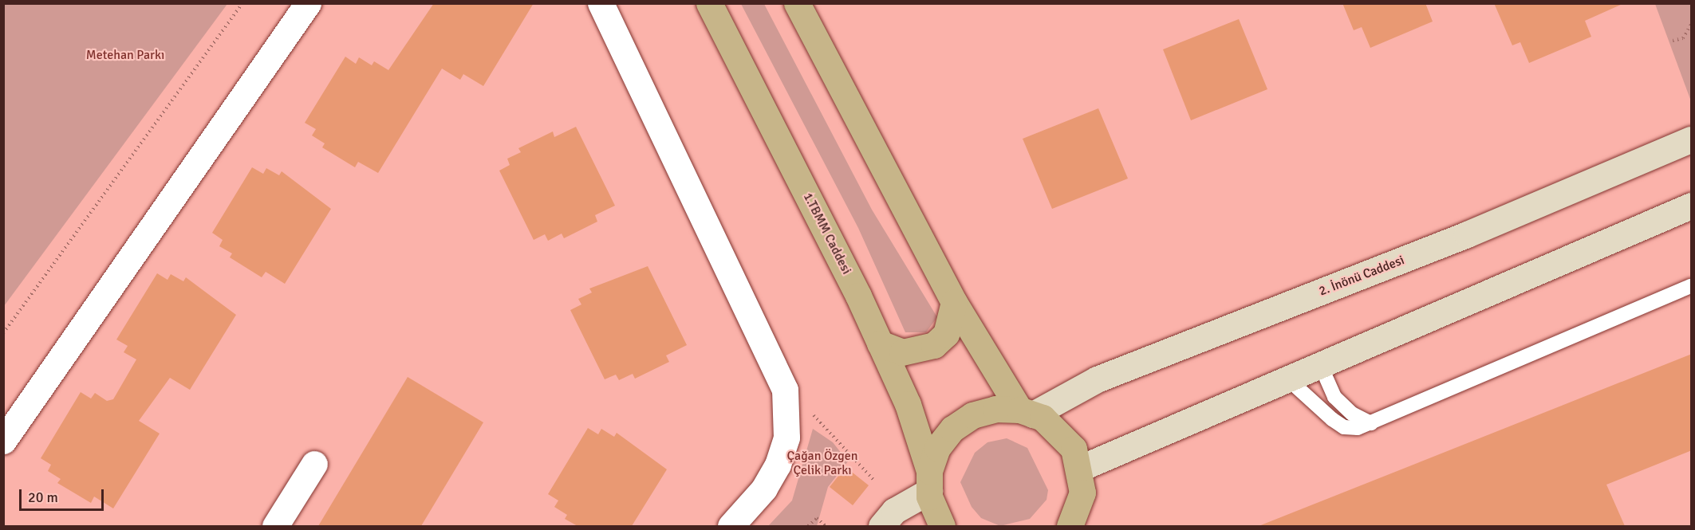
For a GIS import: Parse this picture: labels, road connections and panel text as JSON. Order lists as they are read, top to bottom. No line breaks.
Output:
{"streets":{"main road":["1.TBMM Caddesi","2. İnönü Caddesi"]},"parks":["Metehan Parkı","Çağan Özgen Çelik Parkı"],"scale_bar":"20 m"}
